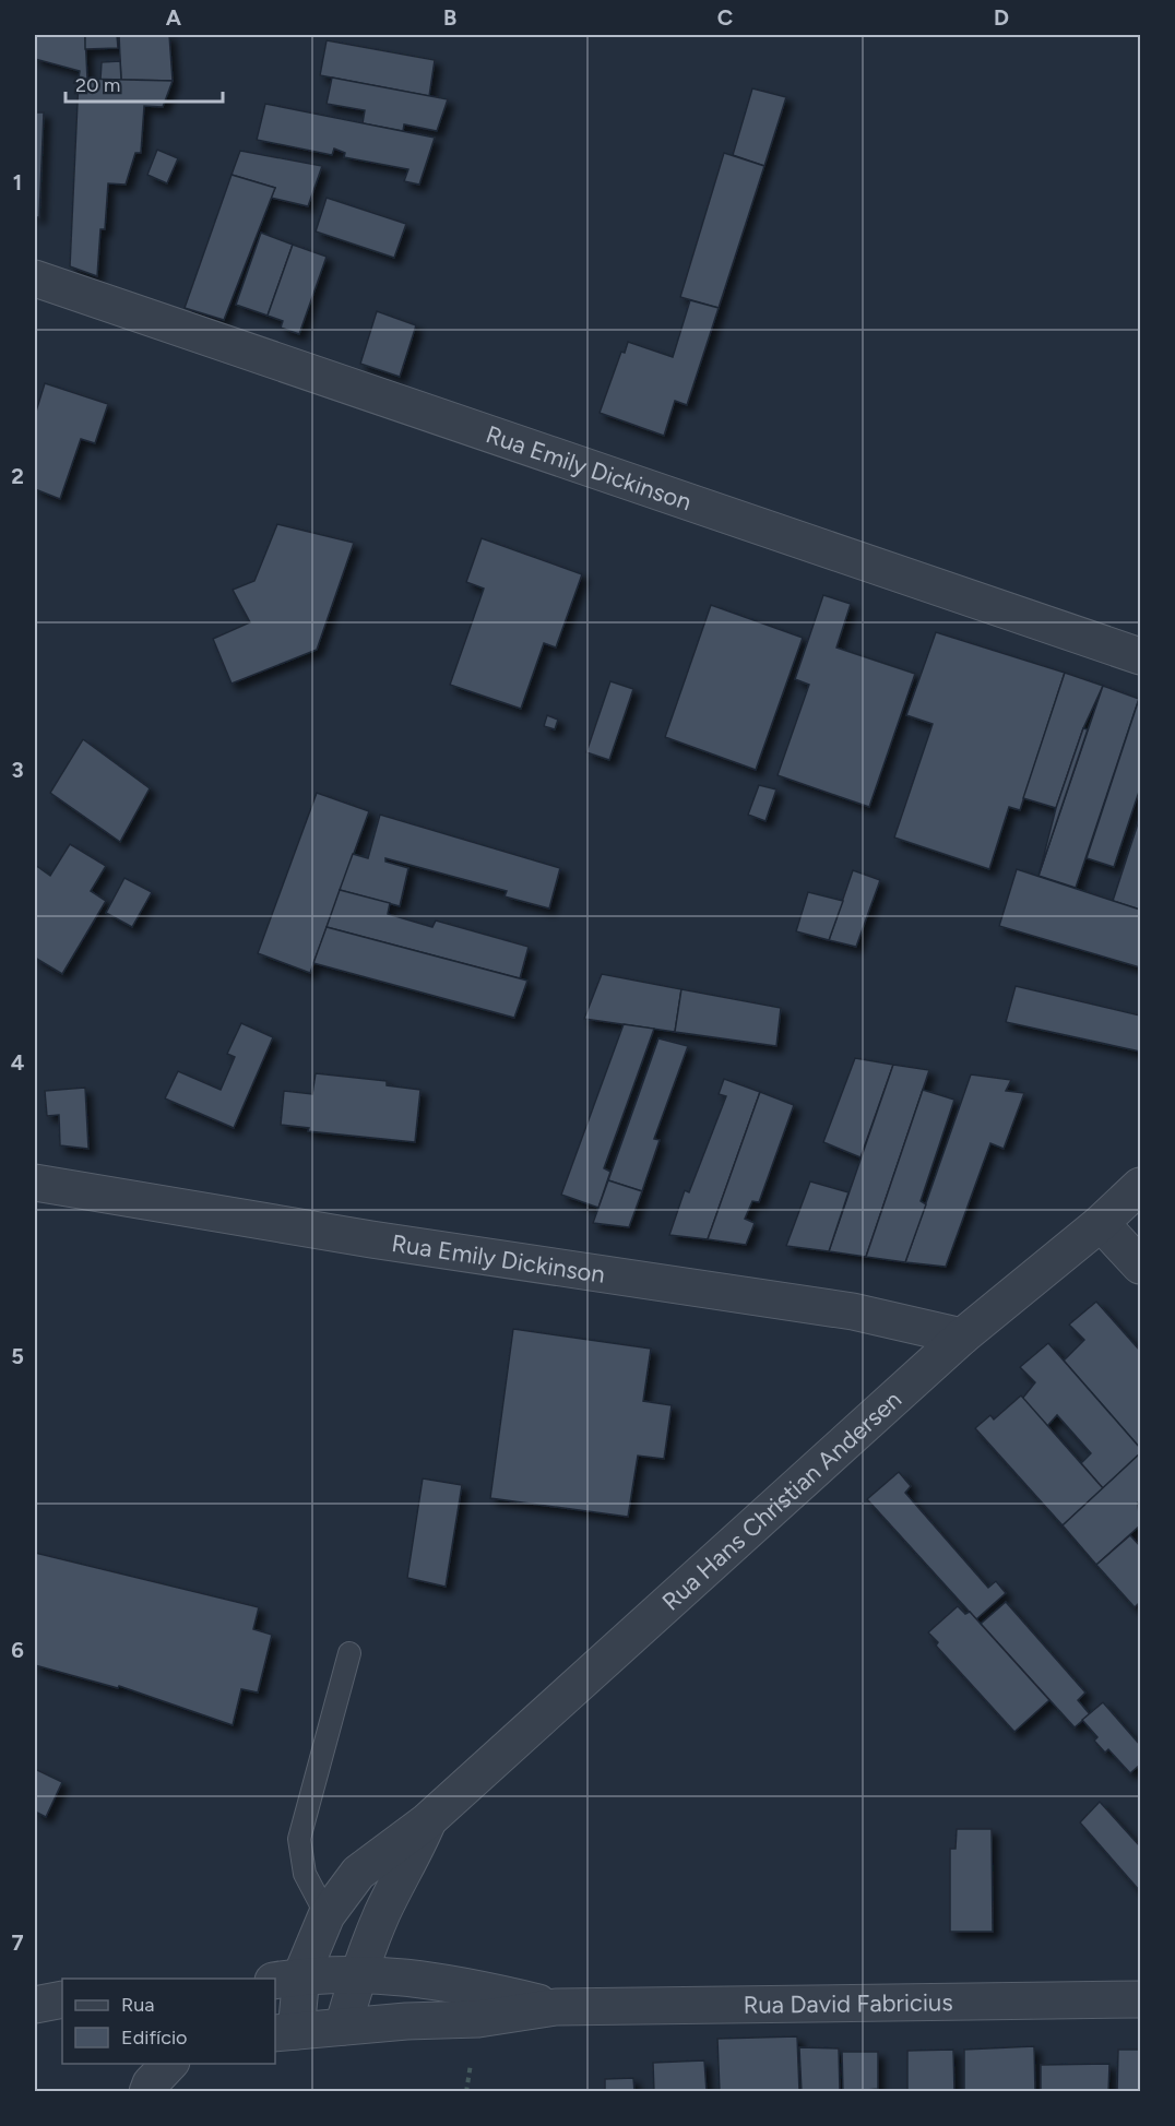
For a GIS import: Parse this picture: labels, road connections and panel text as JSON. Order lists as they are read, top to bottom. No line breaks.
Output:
{"streets":{"street":["Rua Emily Dickinson","Rua Hans Christian Andersen","Rua David Fabricius"]},"crossings":[["Rua Emily Dickinson","Rua Hans Christian Andersen"],["Rua Hans Christian Andersen","Rua David Fabricius"]],"legend":["Rua","Edifício"],"scale_bar":"20 m","grid":{"columns":["A","B","C","D"],"rows":["1","2","3","4","5","6","7"]}}
